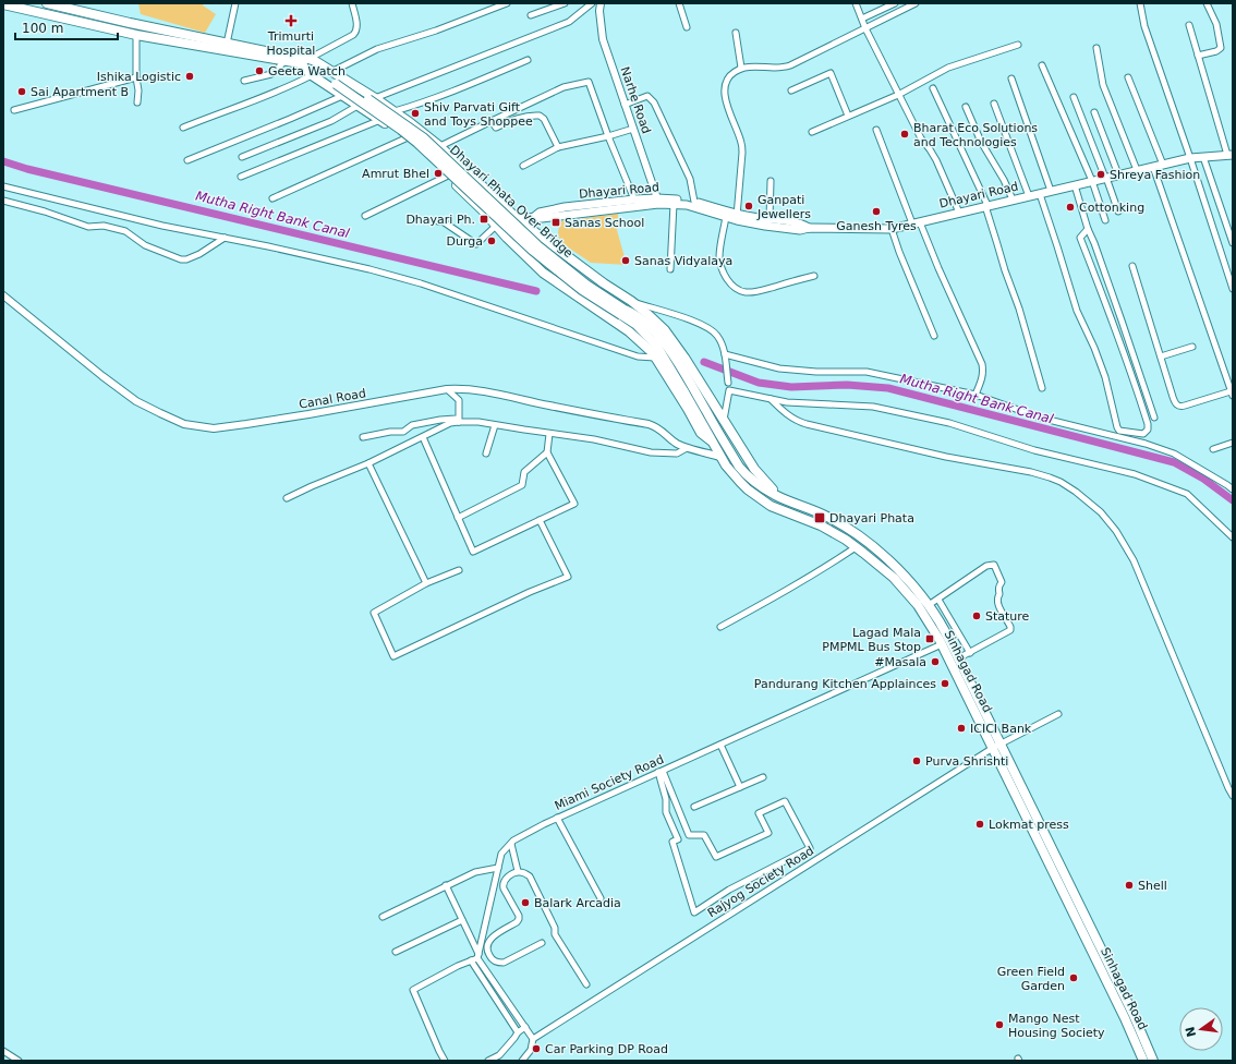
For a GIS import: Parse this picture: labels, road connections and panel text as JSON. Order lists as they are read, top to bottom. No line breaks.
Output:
{"streets":{"main road":["Dhayari Road","Dhayari Phata Over Bridge","Sinhagad Road"],"street":["Narhe Road","Canal Road","Miami Society Road","Rajyog Society Road"]},"crossings":[["Narhe Road","Dhayari Road"],["Dhayari Phata Over Bridge","Sinhagad Road"],["Canal Road","Sinhagad Road"],["Sinhagad Road","Miami Society Road"],["Sinhagad Road","Rajyog Society Road"]],"water":["Mutha Right Bank Canal"],"places":{"health":["Trimurti Hospital"],"other":["Geeta Watch","Ishika Logistic","Sai Apartment B","Shiv Parvati Gift and Toys Shoppee","Bharat Eco Solutions and Technologies","Amrut Bhel","Shreya Fashion","Ganpati Jewellers","Cottonking","Ganesh Tyres","Durga","Sanas Vidyalaya","Stature","#Masala","Pandurang Kitchen Applainces","ICICI Bank","Purva Shrishti","Lokmat press","Shell","Balark Arcadia","Green Field Garden","Mango Nest Housing Society","Car Parking DP Road"],"transit":["Dhayari Ph.","Sanas School","Dhayari Phata","Lagad Mala PMPML Bus Stop"]},"scale_bar":"100 m","north":"left"}
